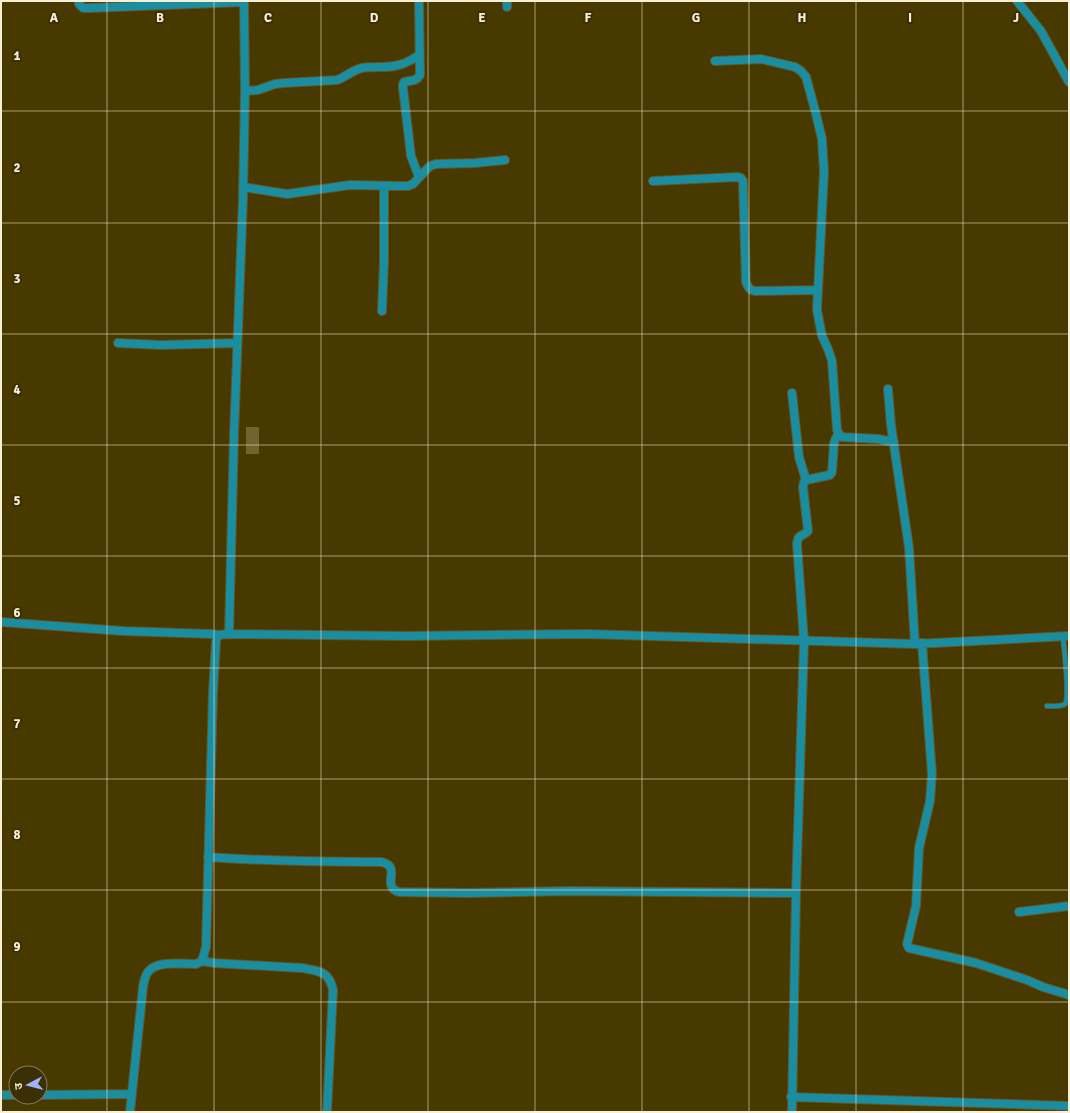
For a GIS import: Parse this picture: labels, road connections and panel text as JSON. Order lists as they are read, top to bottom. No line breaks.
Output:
{"north":"left","grid":{"columns":["A","B","C","D","E","F","G","H","I","J"],"rows":["1","2","3","4","5","6","7","8","9"]}}
